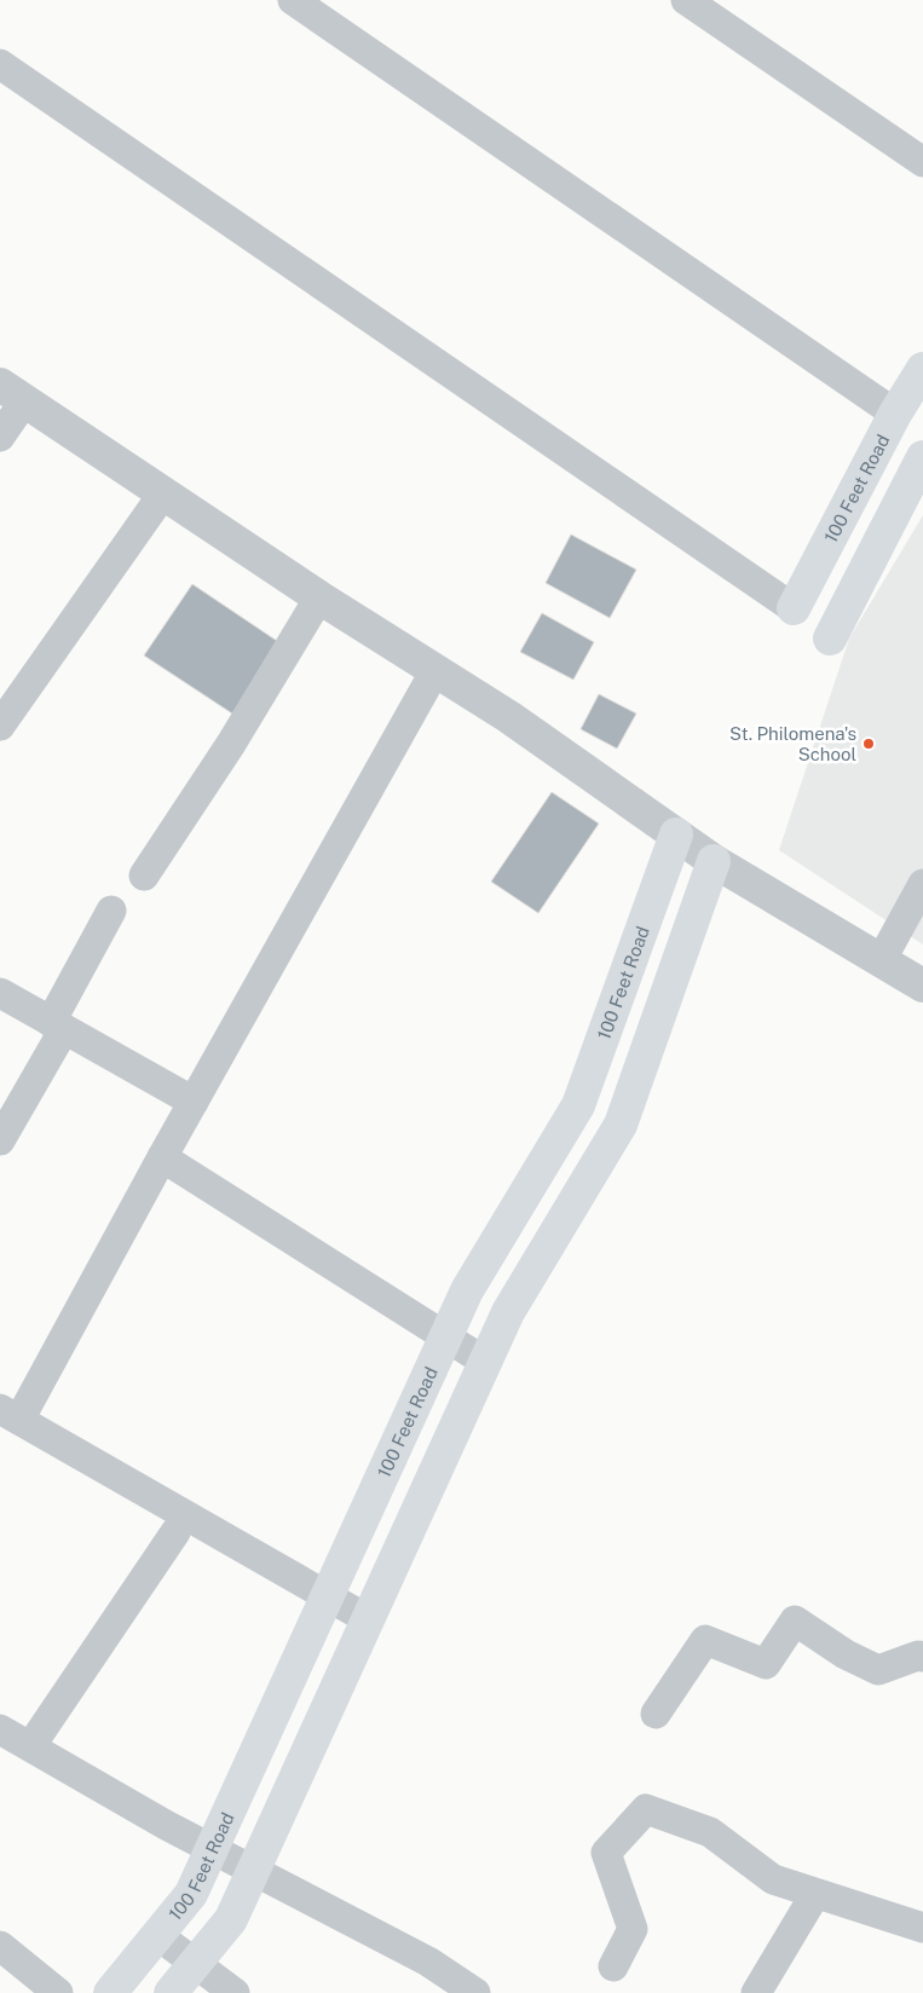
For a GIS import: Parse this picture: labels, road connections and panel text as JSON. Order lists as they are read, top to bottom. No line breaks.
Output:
{"streets":{"main road":["100 Feet Road"]},"places":["St. Philomena's School"]}
